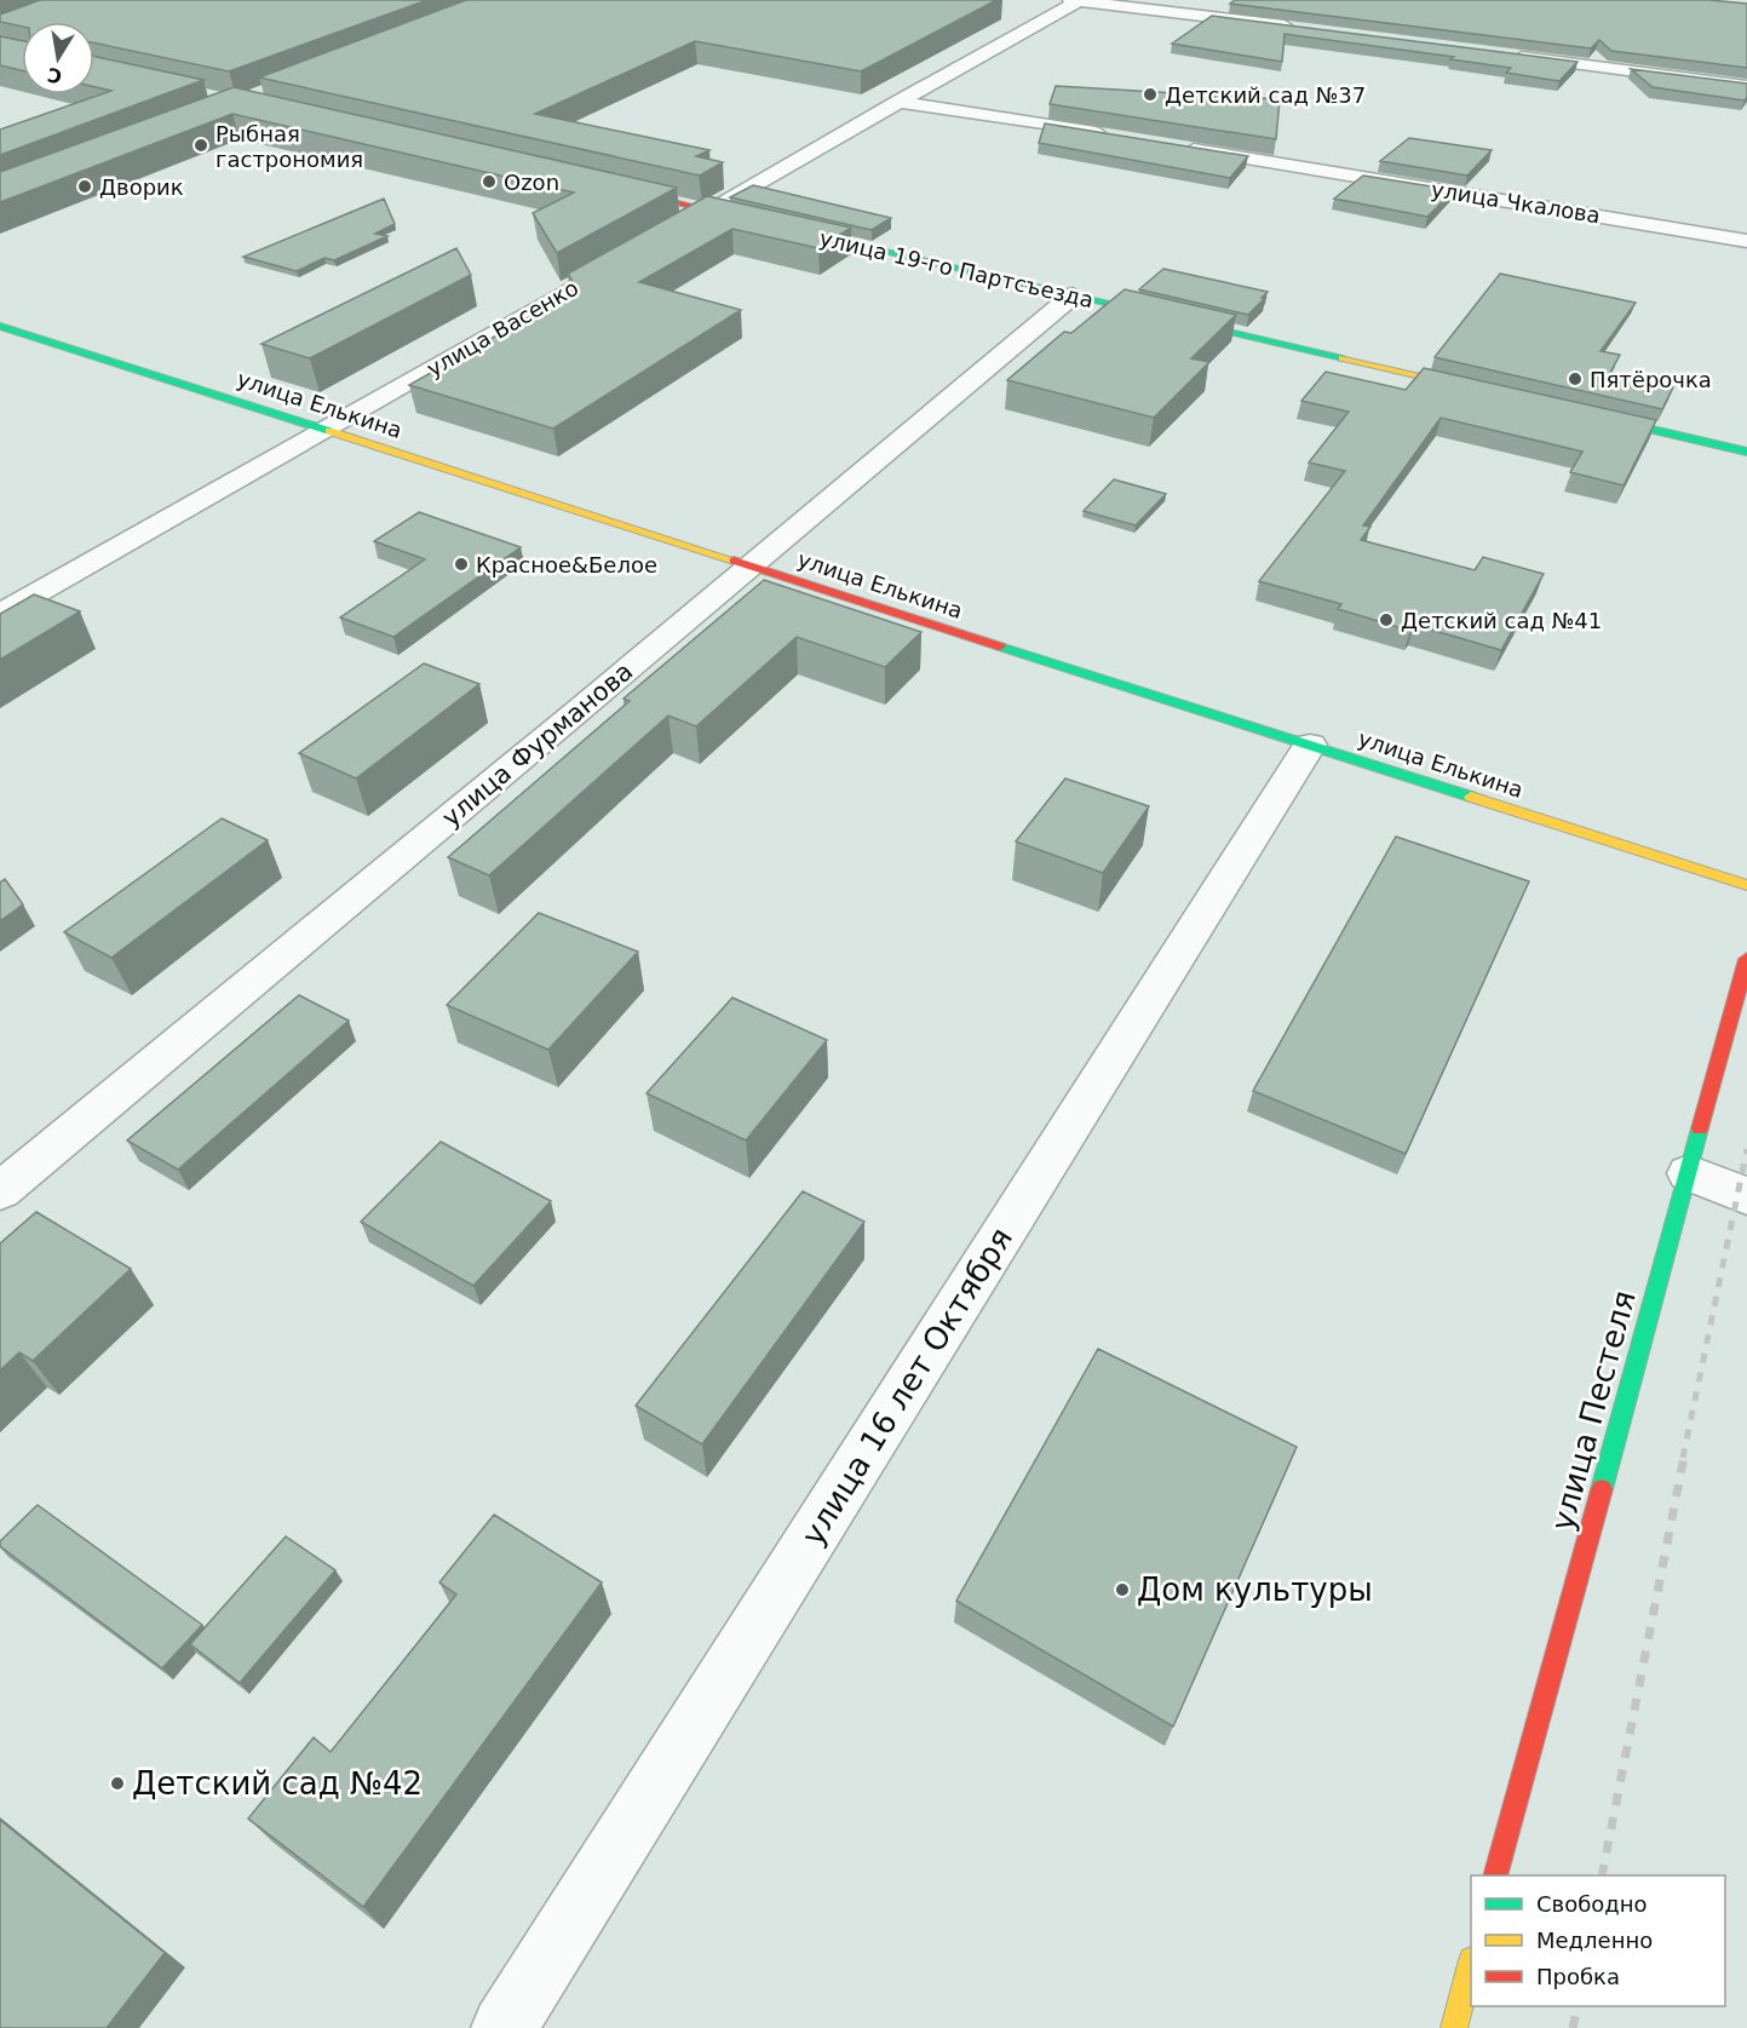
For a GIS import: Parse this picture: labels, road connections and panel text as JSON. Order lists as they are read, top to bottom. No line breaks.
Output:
{"streets":{"street":["улица Чкалова","улица 19-го Партсъезда","улица Васенко","улица Елькина","улица Фурманова","улица 16 лет Октября","улица Пестеля"]},"crossings":[["улица 19-го Партсъезда","улица Фурманова"],["улица Васенко","улица Елькина"],["улица Елькина","улица Фурманова"],["улица Елькина","улица 16 лет Октября"]],"places":["Детский сад №37","Рыбная гастрономия","Ozon","Дворик","Пятёрочка","Красное&Белое","Детский сад №41","Дом культуры","Детский сад №42"],"legend":["Свободно","Медленно","Пробка"],"north":"bottom"}
